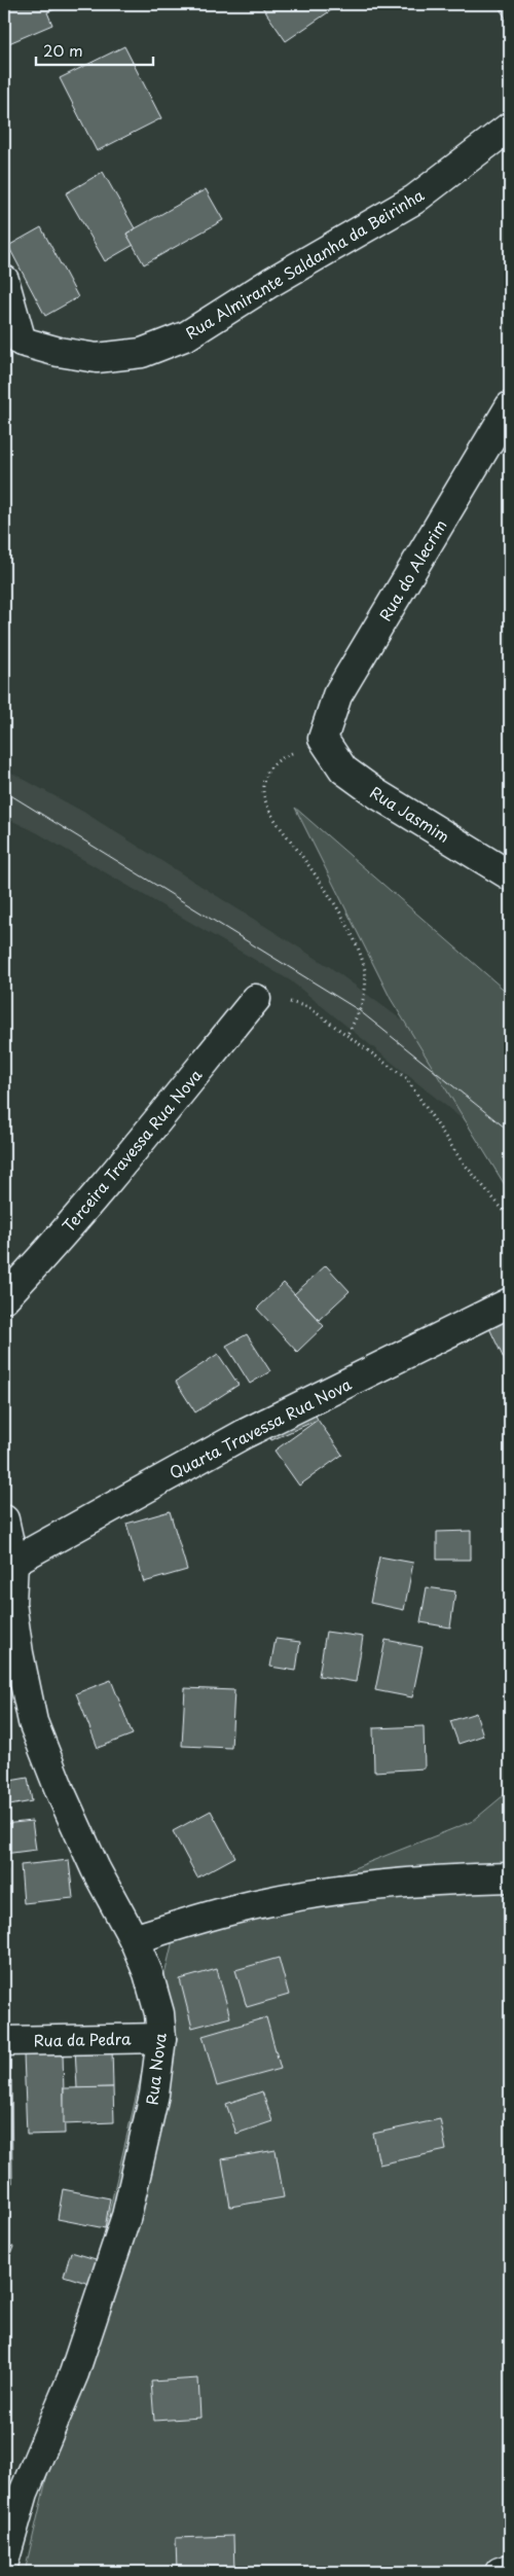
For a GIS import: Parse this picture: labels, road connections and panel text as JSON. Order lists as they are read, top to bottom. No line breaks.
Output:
{"streets":{"street":["Rua Almirante Saldanha da Beirinha","Rua do Alecrim","Rua Jasmim","Terceira Travessa Rua Nova","Quarta Travessa Rua Nova","Rua da Pedra","Rua Nova"]},"crossings":[["Rua do Alecrim","Rua Jasmim"],["Quarta Travessa Rua Nova","Rua Nova"],["Rua da Pedra","Rua Nova"]],"scale_bar":"20 m"}
